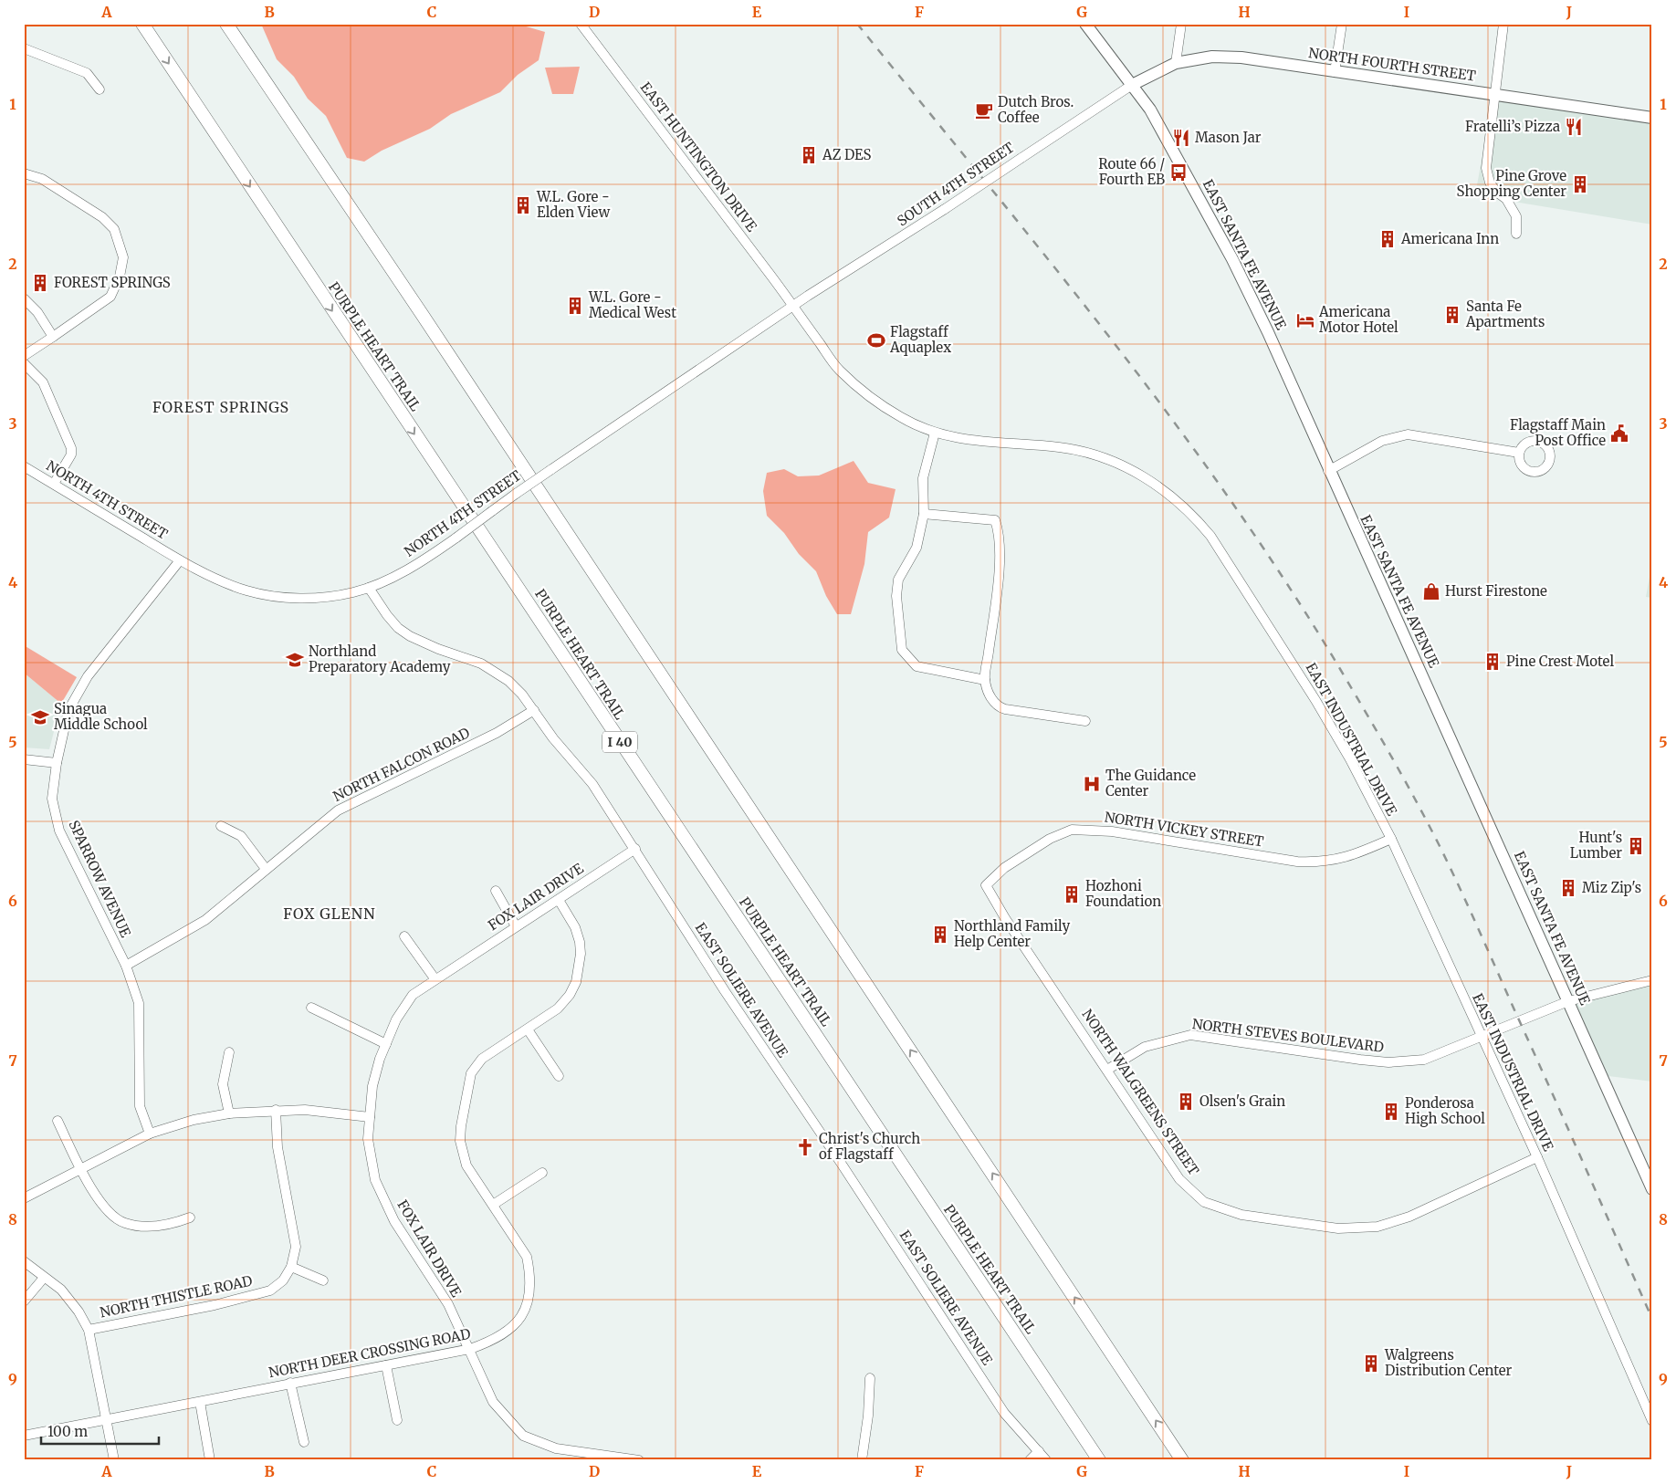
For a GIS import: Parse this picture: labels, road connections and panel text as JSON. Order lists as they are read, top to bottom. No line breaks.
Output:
{"streets":{"highway":["PURPLE HEART TRAIL","I 40"],"main road":["NORTH FOURTH STREET","EAST SANTA FE AVENUE"],"street":["EAST HUNTINGTON DRIVE","SOUTH 4TH STREET","NORTH 4TH STREET","EAST INDUSTRIAL DRIVE","NORTH FALCON ROAD","NORTH VICKEY STREET","SPARROW AVENUE","FOX LAIR DRIVE","EAST SOLIERE AVENUE","NORTH STEVES BOULEVARD","NORTH WALGREENS STREET","NORTH THISTLE ROAD","NORTH DEER CROSSING ROAD"]},"crossings":[["NORTH FOURTH STREET","SOUTH 4TH STREET"],["NORTH FOURTH STREET","EAST SANTA FE AVENUE"],["EAST HUNTINGTON DRIVE","SOUTH 4TH STREET"],["EAST HUNTINGTON DRIVE","NORTH 4TH STREET"],["EAST HUNTINGTON DRIVE","EAST INDUSTRIAL DRIVE"],["SOUTH 4TH STREET","EAST SANTA FE AVENUE"],["SOUTH 4TH STREET","NORTH 4TH STREET"],["SOUTH 4TH STREET","EAST INDUSTRIAL DRIVE"],["EAST SANTA FE AVENUE","NORTH STEVES BOULEVARD"],["NORTH 4TH STREET","EAST INDUSTRIAL DRIVE"],["NORTH 4TH STREET","SPARROW AVENUE"],["NORTH 4TH STREET","EAST SOLIERE AVENUE"],["EAST INDUSTRIAL DRIVE","NORTH VICKEY STREET"],["EAST INDUSTRIAL DRIVE","NORTH STEVES BOULEVARD"],["EAST INDUSTRIAL DRIVE","NORTH WALGREENS STREET"],["NORTH FALCON ROAD","SPARROW AVENUE"],["NORTH FALCON ROAD","EAST SOLIERE AVENUE"],["NORTH VICKEY STREET","NORTH WALGREENS STREET"],["FOX LAIR DRIVE","EAST SOLIERE AVENUE"],["FOX LAIR DRIVE","NORTH DEER CROSSING ROAD"],["NORTH STEVES BOULEVARD","NORTH WALGREENS STREET"]],"districts":["FOREST SPRINGS","FOX GLENN"],"places":{"cafe":["Dutch Bros. Coffee"],"restaurant":["Fratelli’s Pizza","Mason Jar"],"building":["AZ DES","Pine Grove Shopping Center","W.L. Gore - Elden View","Americana Inn","FOREST SPRINGS","W.L. Gore - Medical West","Santa Fe Apartments","Pine Crest Motel","Hunt's Lumber","Miz Zip's","Hozhoni Foundation","Northland Family Help Center","Olsen's Grain","Ponderosa High School","Walgreens Distribution Center"],"bus stop":["Route 66 / Fourth EB"],"hotel":["Americana Motor Hotel"],"sports":["Flagstaff Aquaplex"],"public building":["Flagstaff Main Post Office"],"shop":["Hurst Firestone"],"school or university":["Northland Preparatory Academy","Sinagua Middle School"],"hospital":["The Guidance Center"],"church":["Christ's Church of Flagstaff"]},"scale_bar":"100 m","grid":{"columns":["A","B","C","D","E","F","G","H","I","J"],"rows":["1","2","3","4","5","6","7","8","9"]}}
